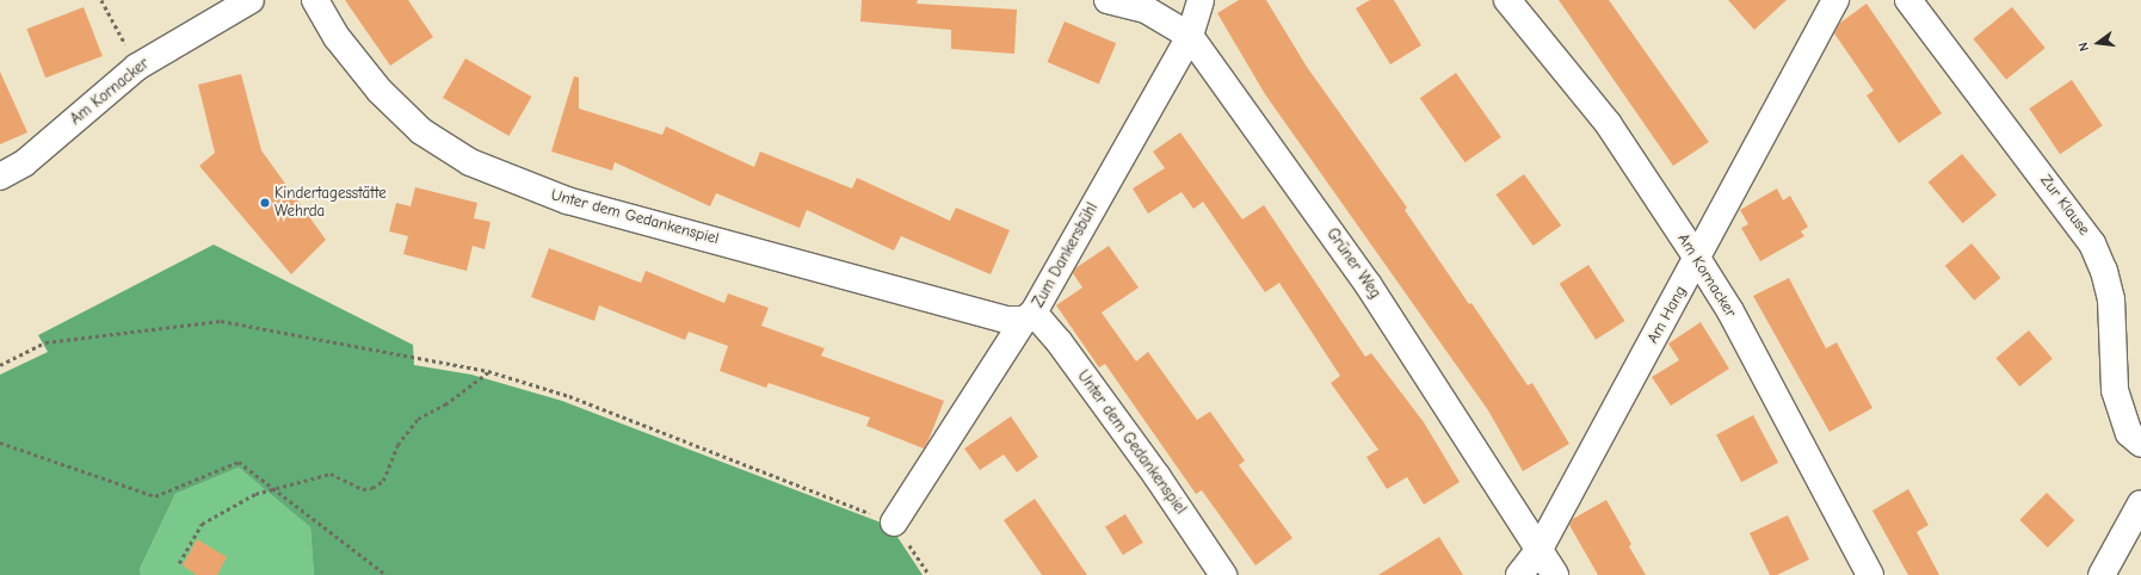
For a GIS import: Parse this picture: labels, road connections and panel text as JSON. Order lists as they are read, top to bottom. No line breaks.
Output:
{"streets":{"street":["Am Kornacker","Zur Klause","Unter dem Gedankenspiel","Zum Dankersbühl","Grüner Weg","Am Hang"]},"crossings":[["Am Kornacker","Am Hang"],["Unter dem Gedankenspiel","Zum Dankersbühl"],["Zum Dankersbühl","Grüner Weg"],["Grüner Weg","Am Hang"]],"places":["Kindertagesstätte Wehrda"],"north":"left"}
